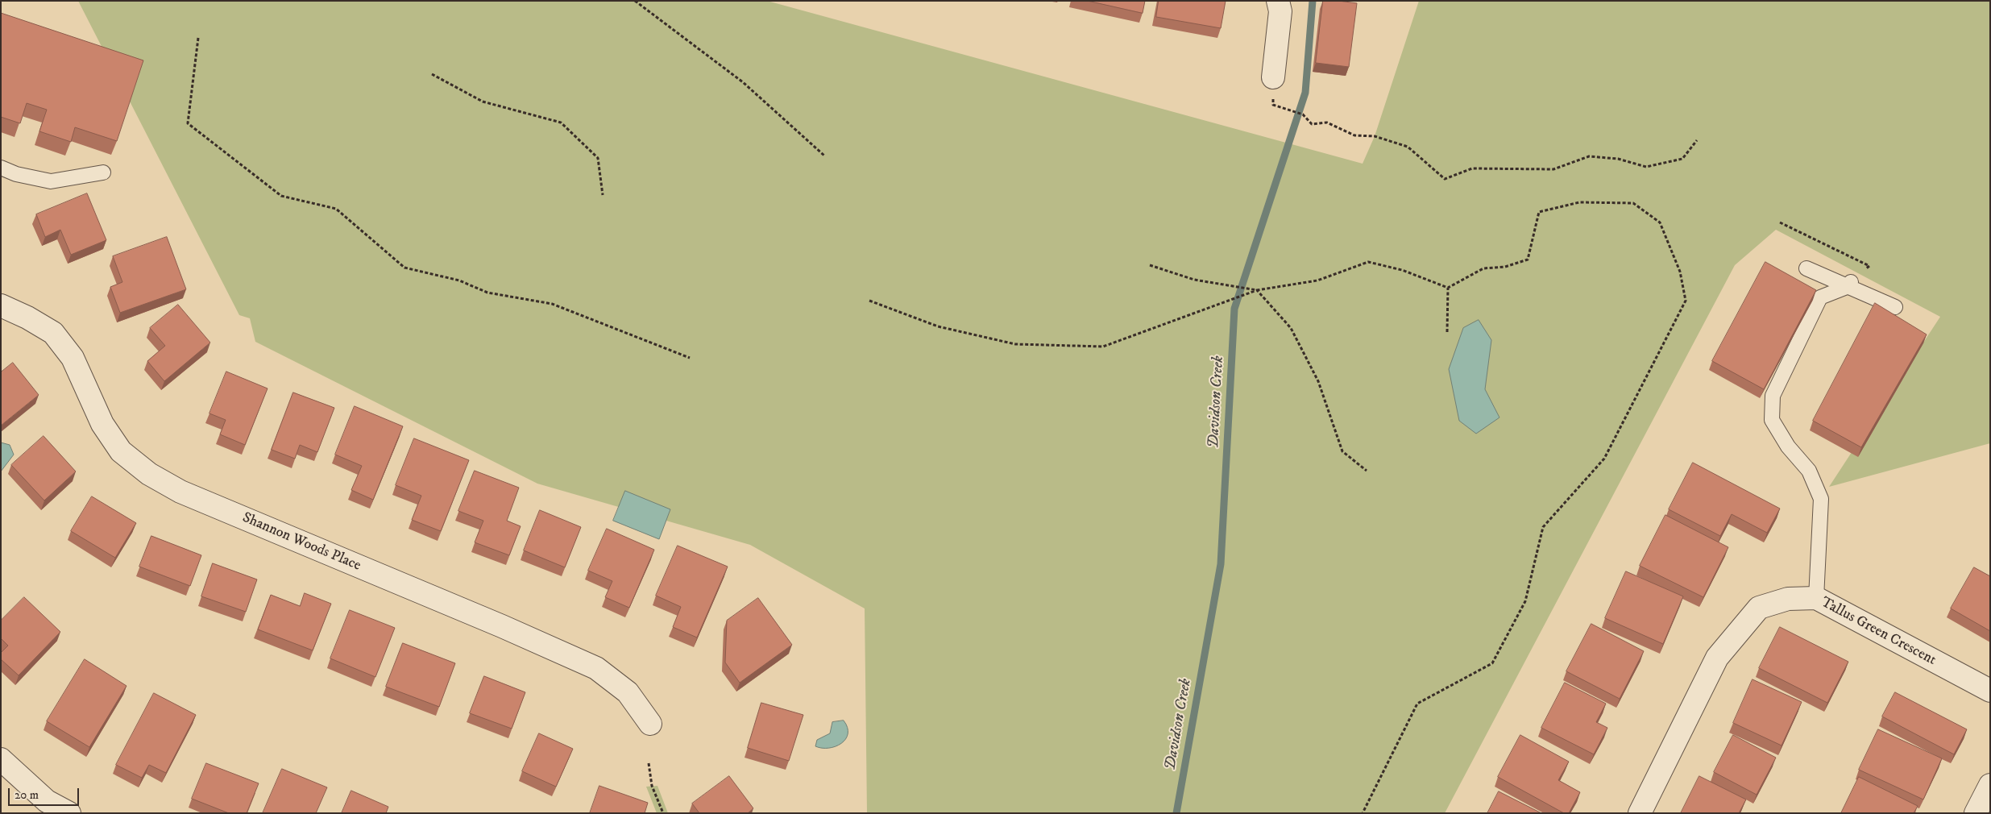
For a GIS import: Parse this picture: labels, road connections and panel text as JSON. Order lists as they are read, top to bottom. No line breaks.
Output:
{"streets":{"street":["Shannon Woods Place","Tallus Green Crescent"]},"water":["Davidson Creek"],"scale_bar":"20 m"}
